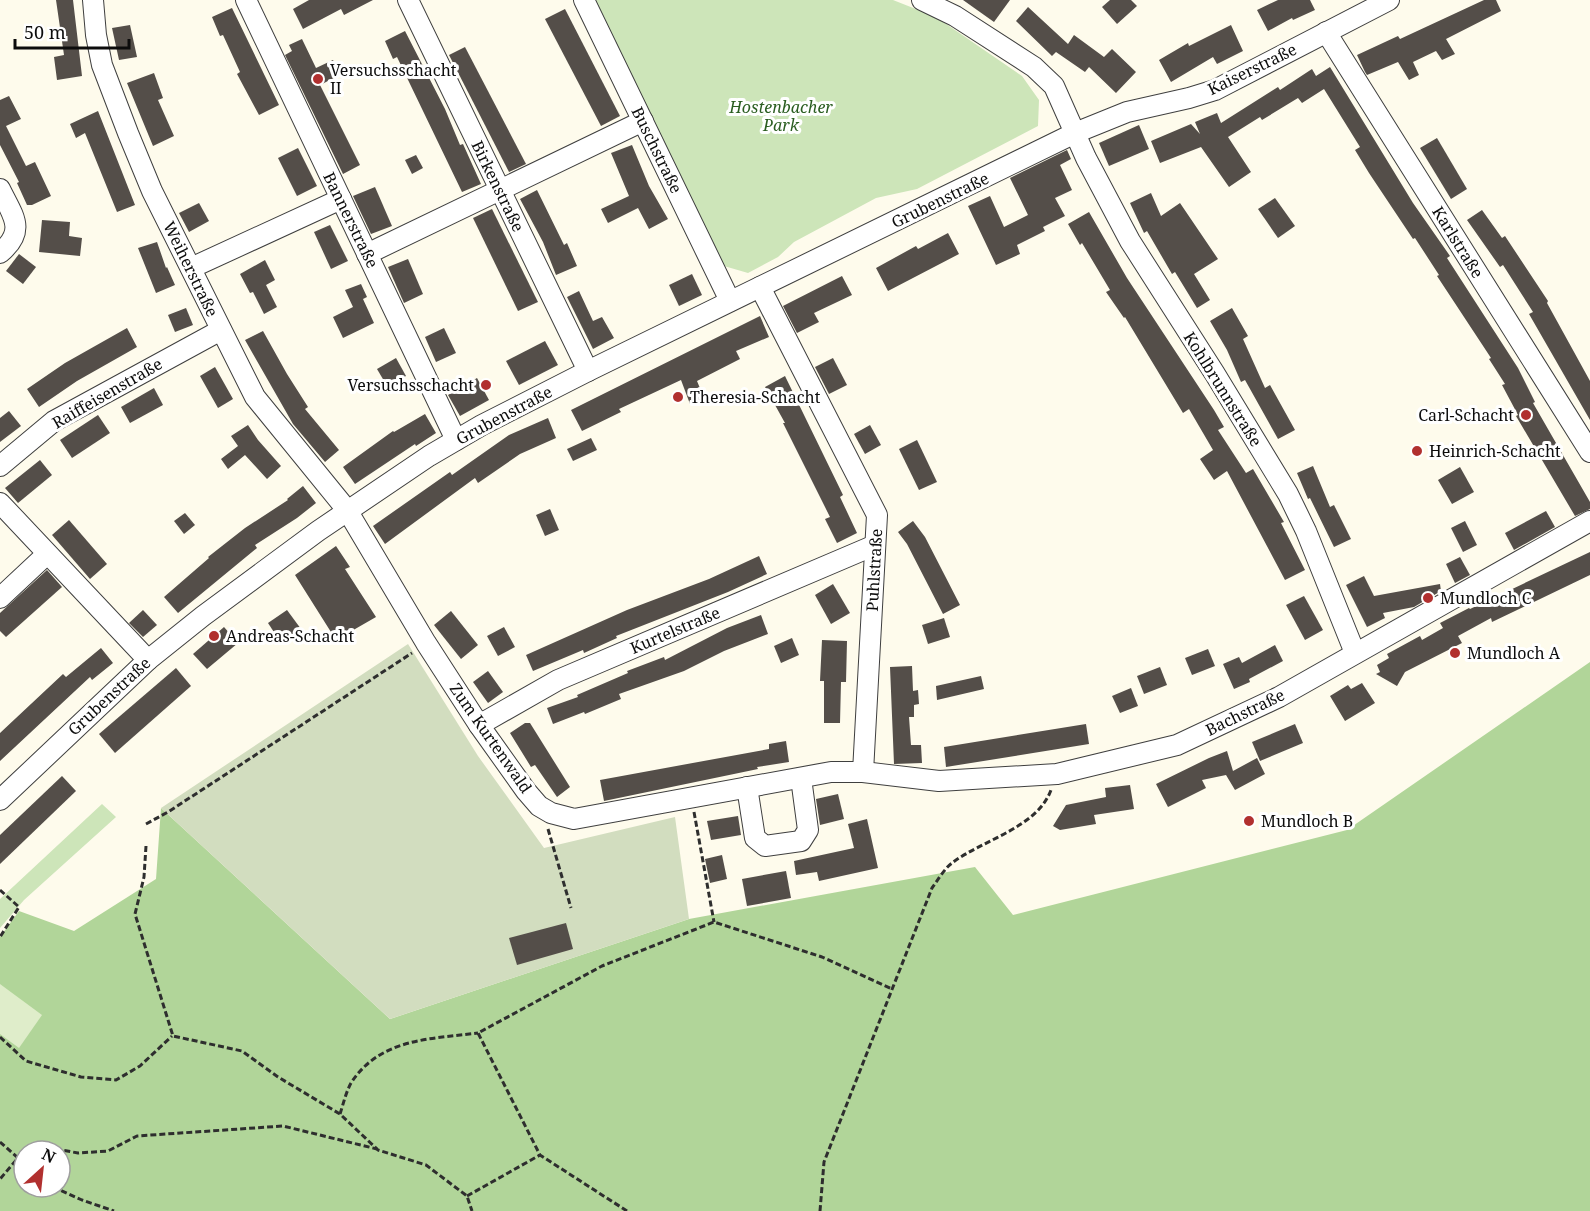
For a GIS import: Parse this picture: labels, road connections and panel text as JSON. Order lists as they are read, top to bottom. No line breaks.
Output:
{"streets":{"street":["Kaiserstraße","Buschstraße","Birkenstraße","Grubenstraße","Bannerstraße","Karlstraße","Weiherstraße","Kohlbrunnstraße","Raiffeisenstraße","Puhlstraße","Kurtelstraße","Bachstraße","Zum Kurtenwald"]},"crossings":[["Kaiserstraße","Grubenstraße"],["Kaiserstraße","Karlstraße"],["Kaiserstraße","Kohlbrunnstraße"],["Buschstraße","Grubenstraße"],["Birkenstraße","Grubenstraße"],["Grubenstraße","Bannerstraße"],["Grubenstraße","Weiherstraße"],["Grubenstraße","Kohlbrunnstraße"],["Grubenstraße","Puhlstraße"],["Grubenstraße","Zum Kurtenwald"],["Weiherstraße","Raiffeisenstraße"],["Weiherstraße","Zum Kurtenwald"],["Kohlbrunnstraße","Bachstraße"],["Puhlstraße","Kurtelstraße"],["Puhlstraße","Bachstraße"],["Kurtelstraße","Zum Kurtenwald"]],"parks":["Hostenbacher Park"],"places":["Versuchsschacht II","Versuchsschacht","Theresia-Schacht","Carl-Schacht","Heinrich-Schacht","Mundloch C","Andreas-Schacht","Mundloch A","Mundloch B"],"scale_bar":"50 m","north":"top right"}
